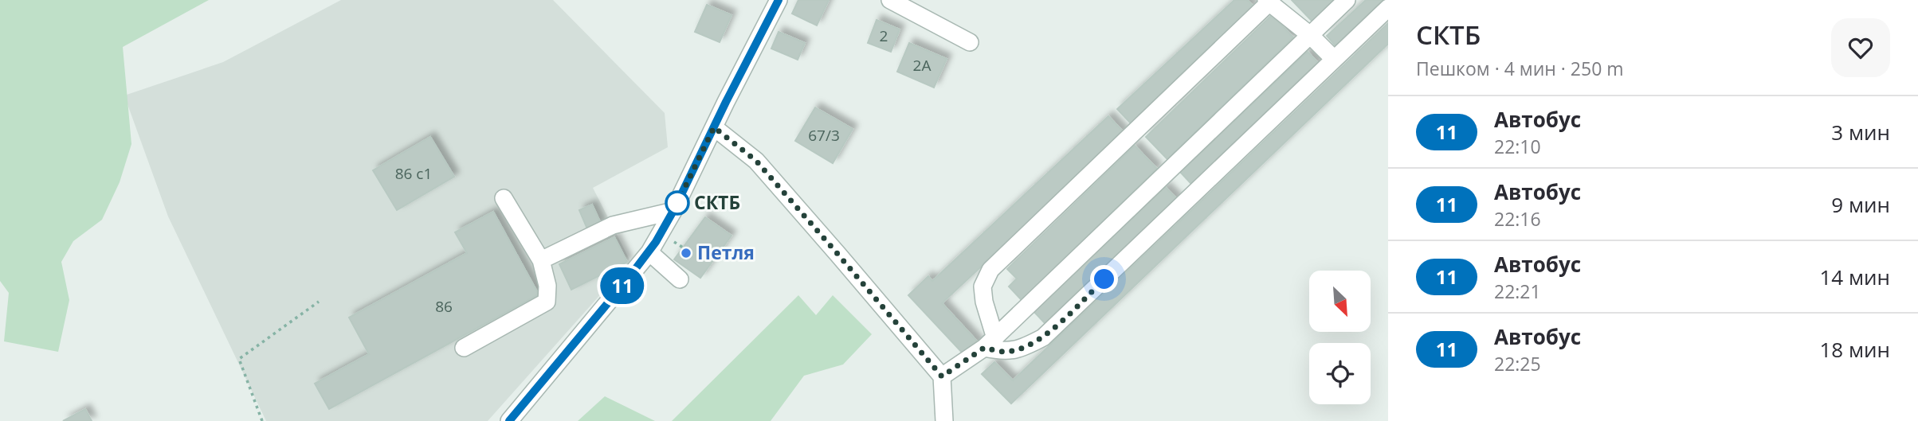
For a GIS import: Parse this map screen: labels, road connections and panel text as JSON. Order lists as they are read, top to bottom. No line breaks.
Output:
{"places":["СКТБ","Петля"],"lines":["bus line 11"],"house_numbers":["2","2А","67/3","86 с1","86"],"north":"bottom right","page":{"on_map":"11","heading":["СКТБ","Пешком · 4 мин · 250 m"],"list":[{"mark":"11","name":"Автобус","note":"22:10","value":"3 мин"},{"mark":"11","name":"Автобус","note":"22:16","value":"9 мин"},{"mark":"11","name":"Автобус","note":"22:21","value":"14 мин"},{"mark":"11","name":"Автобус","note":"22:25","value":"18 мин"}]}}
